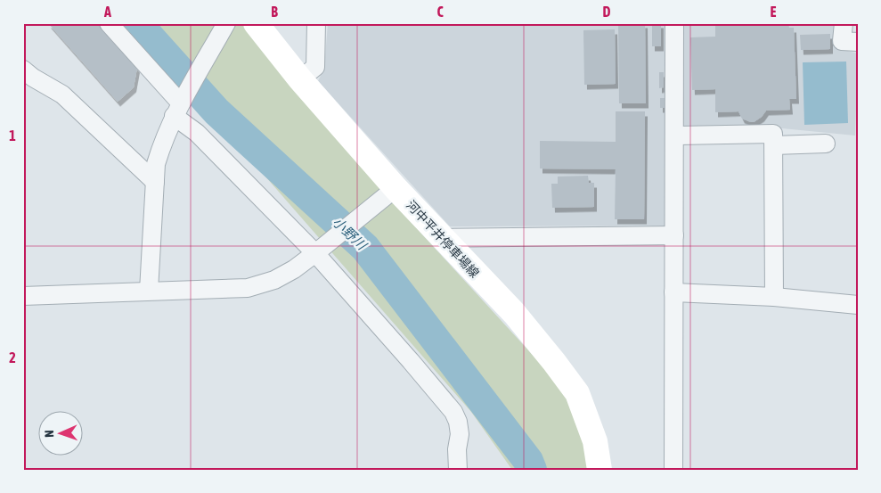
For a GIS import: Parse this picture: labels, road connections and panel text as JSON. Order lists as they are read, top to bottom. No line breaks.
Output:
{"streets":{"main road":["河中平井停車場線"]},"water":["小野川"],"north":"left","grid":{"columns":["A","B","C","D","E"],"rows":["1","2"]}}
